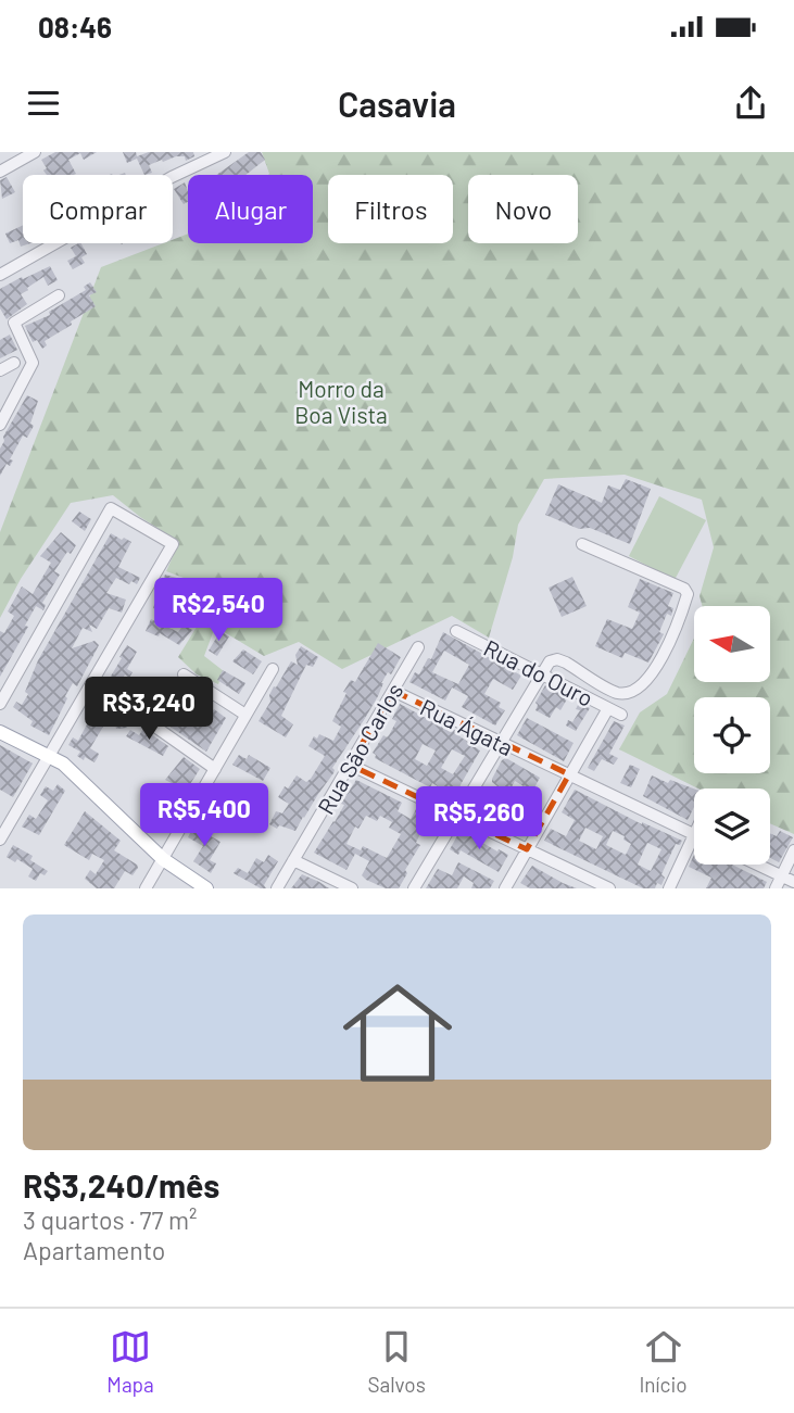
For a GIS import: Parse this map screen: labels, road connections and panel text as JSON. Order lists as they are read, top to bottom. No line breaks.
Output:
{"streets":{"street":["Rua do Ouro","Rua Ágata","Rua São Carlos"]},"crossings":[["Rua Ágata","Rua São Carlos"]],"parks":["Morro da Boa Vista"],"north":"left","page":{"status":"08:46","header":"Casavia","chip":["Comprar","Alugar","Filtros","Novo"],"price":["R$2,540","R$3,240","R$5,400","R$5,260"],"list":[{"name":"R$3,240/mês","note":"3 quartos · 77 m² · Apartamento"}],"tabs":["Mapa","Salvos","Início"]}}
